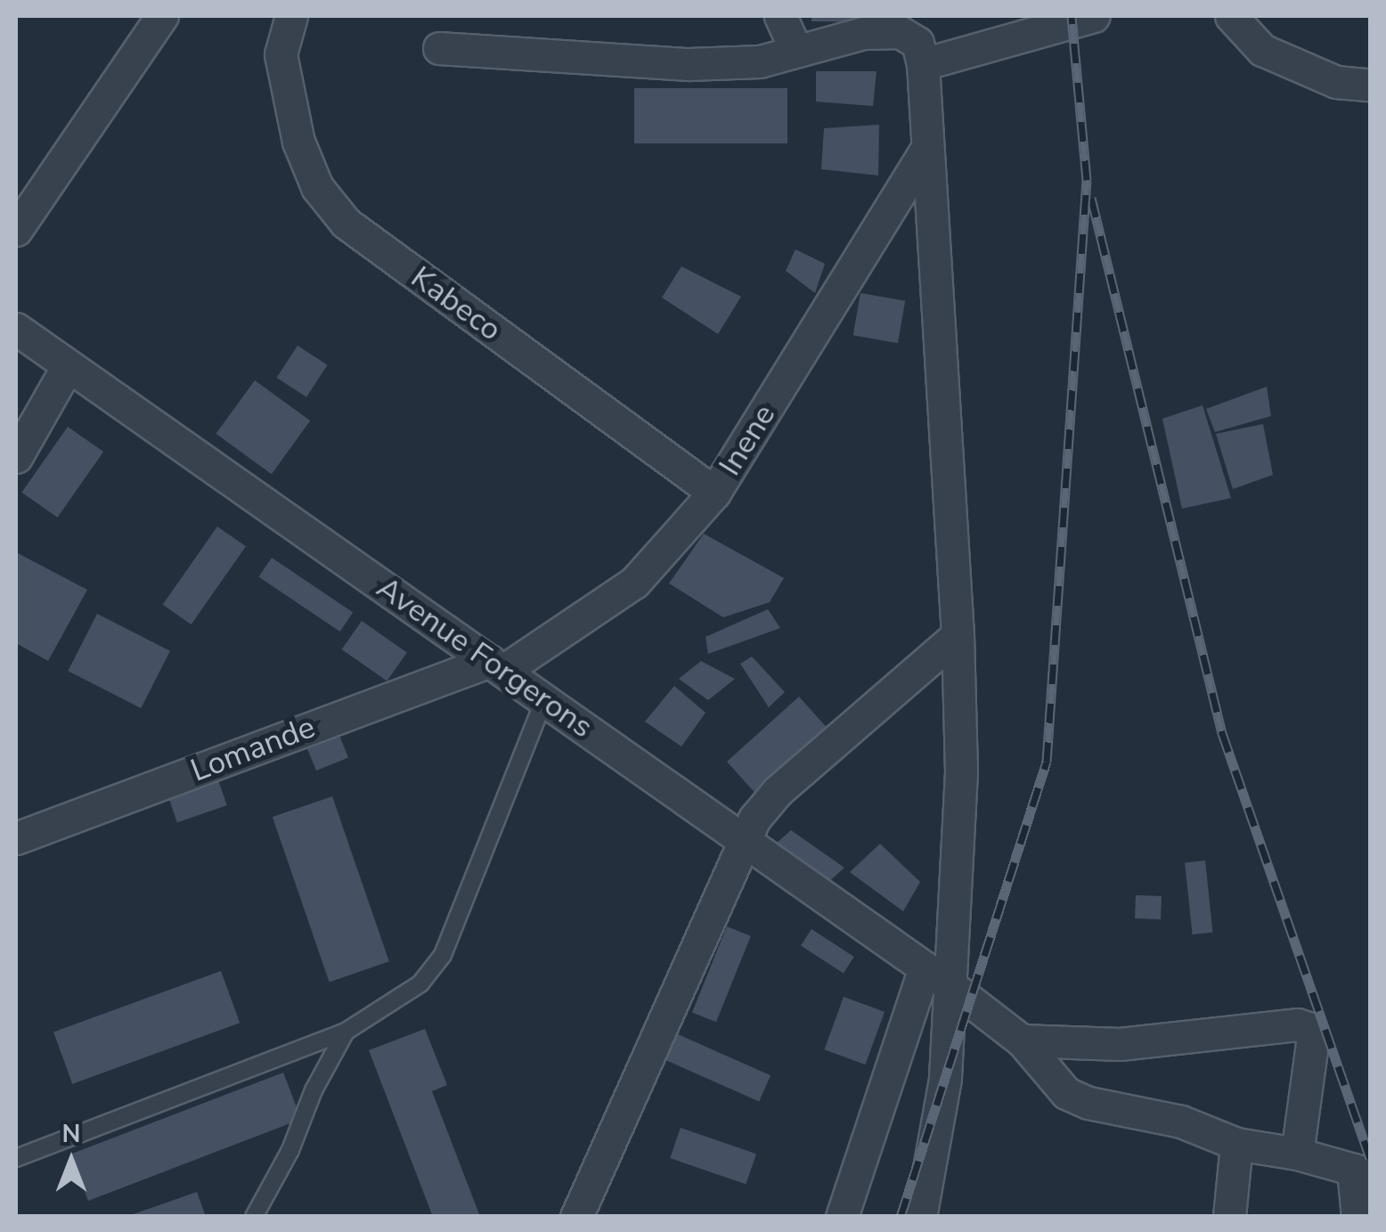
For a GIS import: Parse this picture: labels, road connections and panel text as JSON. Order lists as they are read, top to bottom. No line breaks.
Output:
{"streets":{"street":["Kabeco","Inene","Avenue Forgerons","Lomande"]},"crossings":[["Kabeco","Inene"],["Inene","Avenue Forgerons"],["Inene","Lomande"],["Avenue Forgerons","Lomande"]],"north":"top"}
